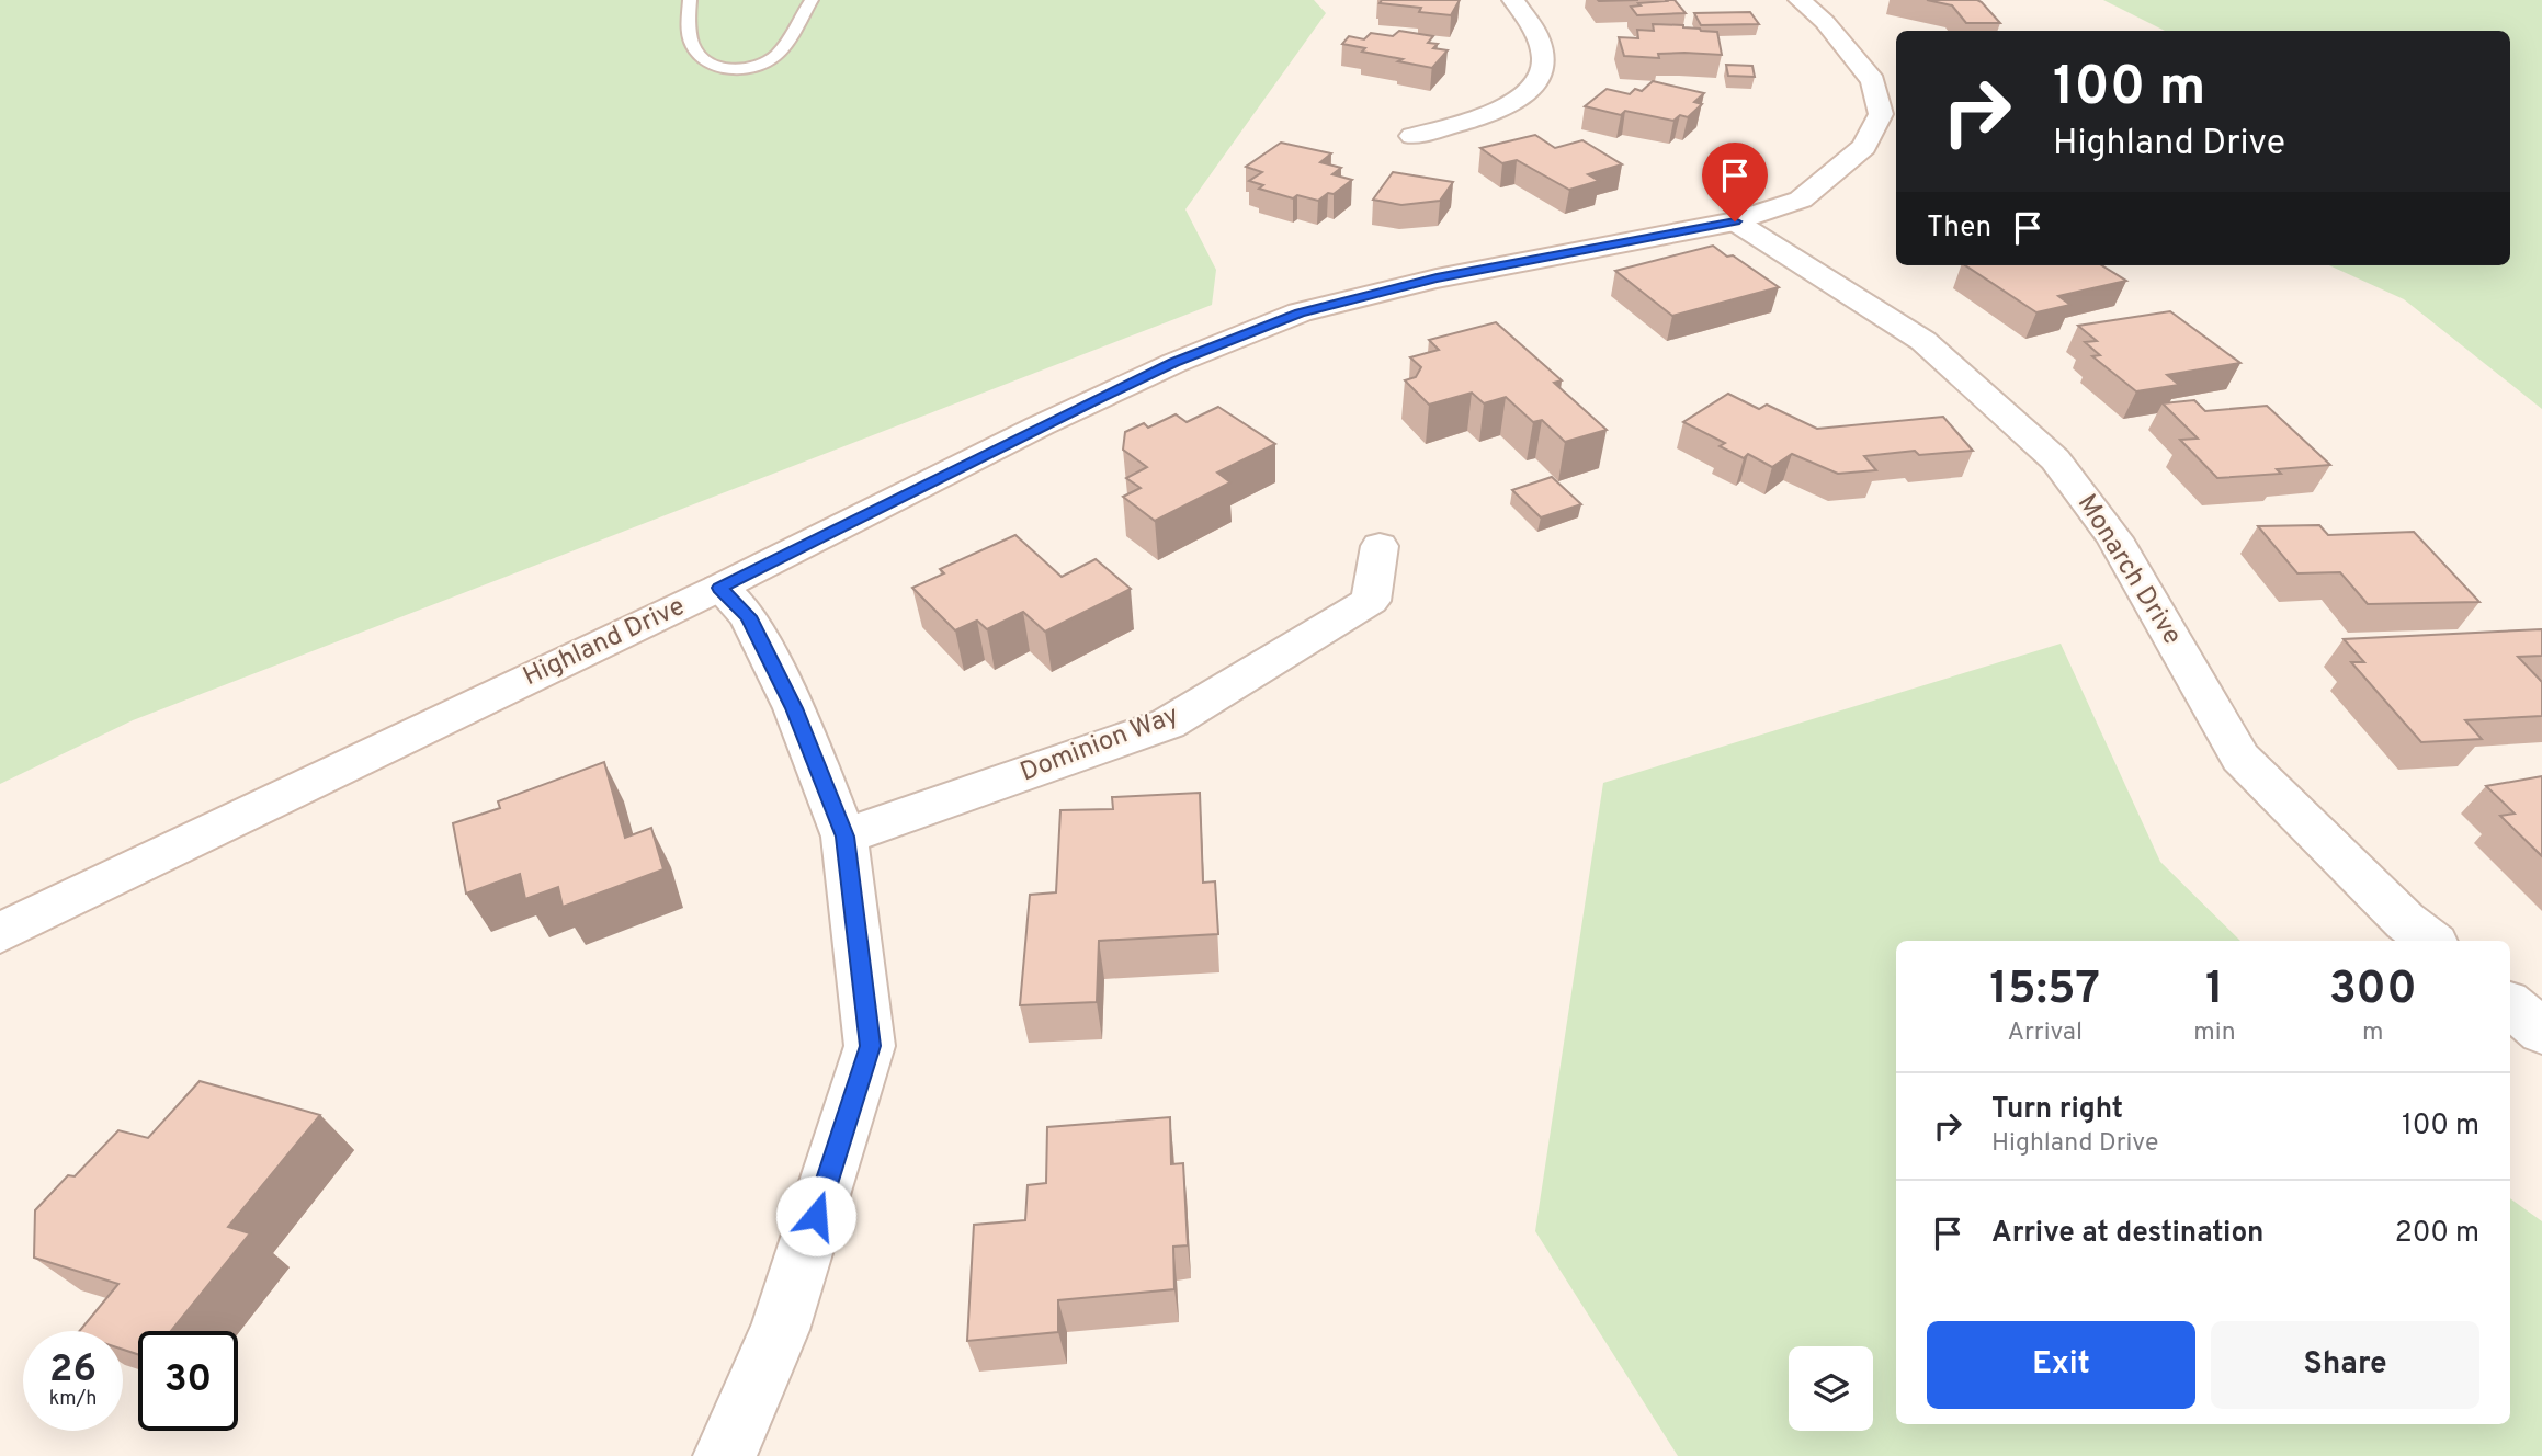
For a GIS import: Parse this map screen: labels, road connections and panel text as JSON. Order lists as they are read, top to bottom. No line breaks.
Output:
{"streets":{"street":["Monarch Drive","Highland Drive","Dominion Way"]},"crossings":[["Monarch Drive","Highland Drive"]],"page":{"turn":["100 m","Highland Drive"],"then":"Then","eta":["15:57","Arrival","1","min","300","m"],"list":[{"name":"Turn right","note":"Highland Drive","value":"100 m"},{"name":"Arrive at destination","value":"200 m"}],"buttons":["Exit","Share"],"speed":"26 km/h","limit":"30"}}
